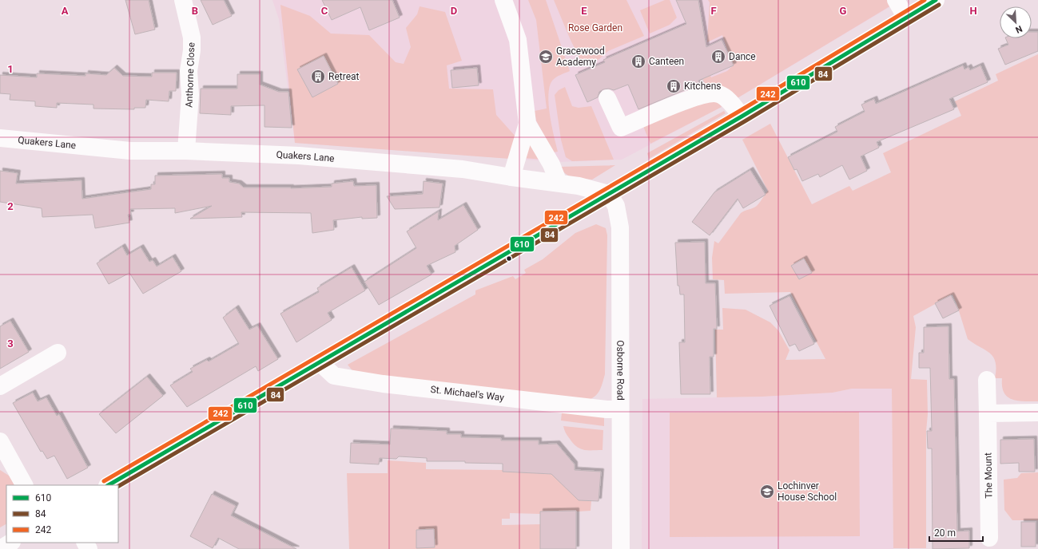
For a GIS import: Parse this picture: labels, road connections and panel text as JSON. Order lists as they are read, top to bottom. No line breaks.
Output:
{"streets":{"street":["Anthorne Close","Quakers Lane","Osborne Road","St. Michael's Way","The Mount"]},"crossings":[["Anthorne Close","Quakers Lane"],["Quakers Lane","Osborne Road"],["Osborne Road","St. Michael's Way"]],"parks":["Rose Garden"],"places":{"school or university":["Gracewood Academy","Lochinver House School"],"building":["Dance","Canteen","Retreat","Kitchens"]},"lines":["transit line 610","transit line 242","transit line 84"],"legend":["610","84","242"],"scale_bar":"20 m","north":"bottom right","grid":{"columns":["A","B","C","D","E","F","G","H"],"rows":["1","2","3"]}}
